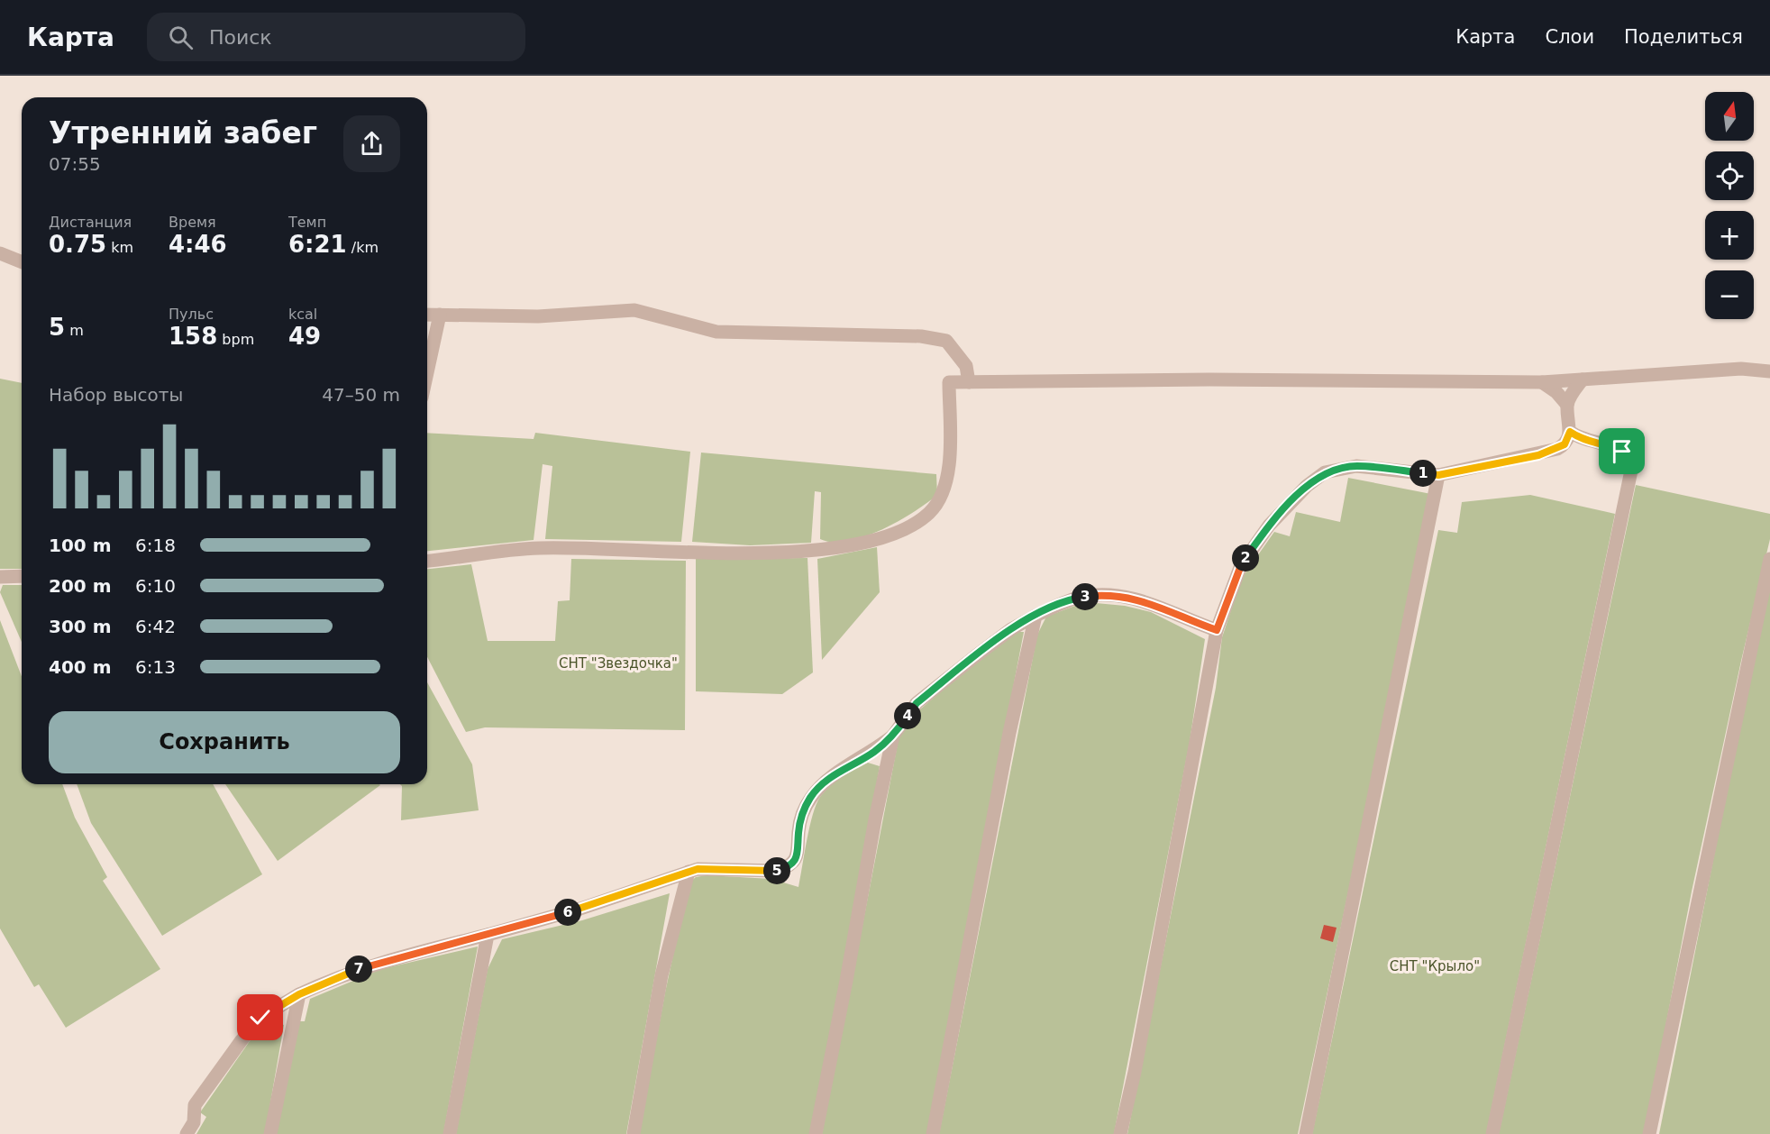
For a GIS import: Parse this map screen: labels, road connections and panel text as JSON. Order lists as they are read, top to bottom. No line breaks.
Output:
{"parks":["СНТ \"Звездочка\"","СНТ \"Крыло\""],"north":"top","page":{"header":"Карта","search":"Поиск","nav":["Карта","Слои","Поделиться"],"map_buttons":["+","−"],"heading":["Утренний забег","07:55"],"stats":[["Дистанция","0.75 km"],["Время","4:46"],["Темп","6:21 /km"],["5 m"],["Пульс","158 bpm"],["kcal","49"]],"chart":["Набор высоты","47–50 m"],"pins":["1","2","3","4","5","6","7"],"list":[{"name":"100 m","note":"6:18"},{"name":"200 m","note":"6:10"},{"name":"300 m","note":"6:42"},{"name":"400 m","note":"6:13"}],"buttons":"Сохранить"}}
